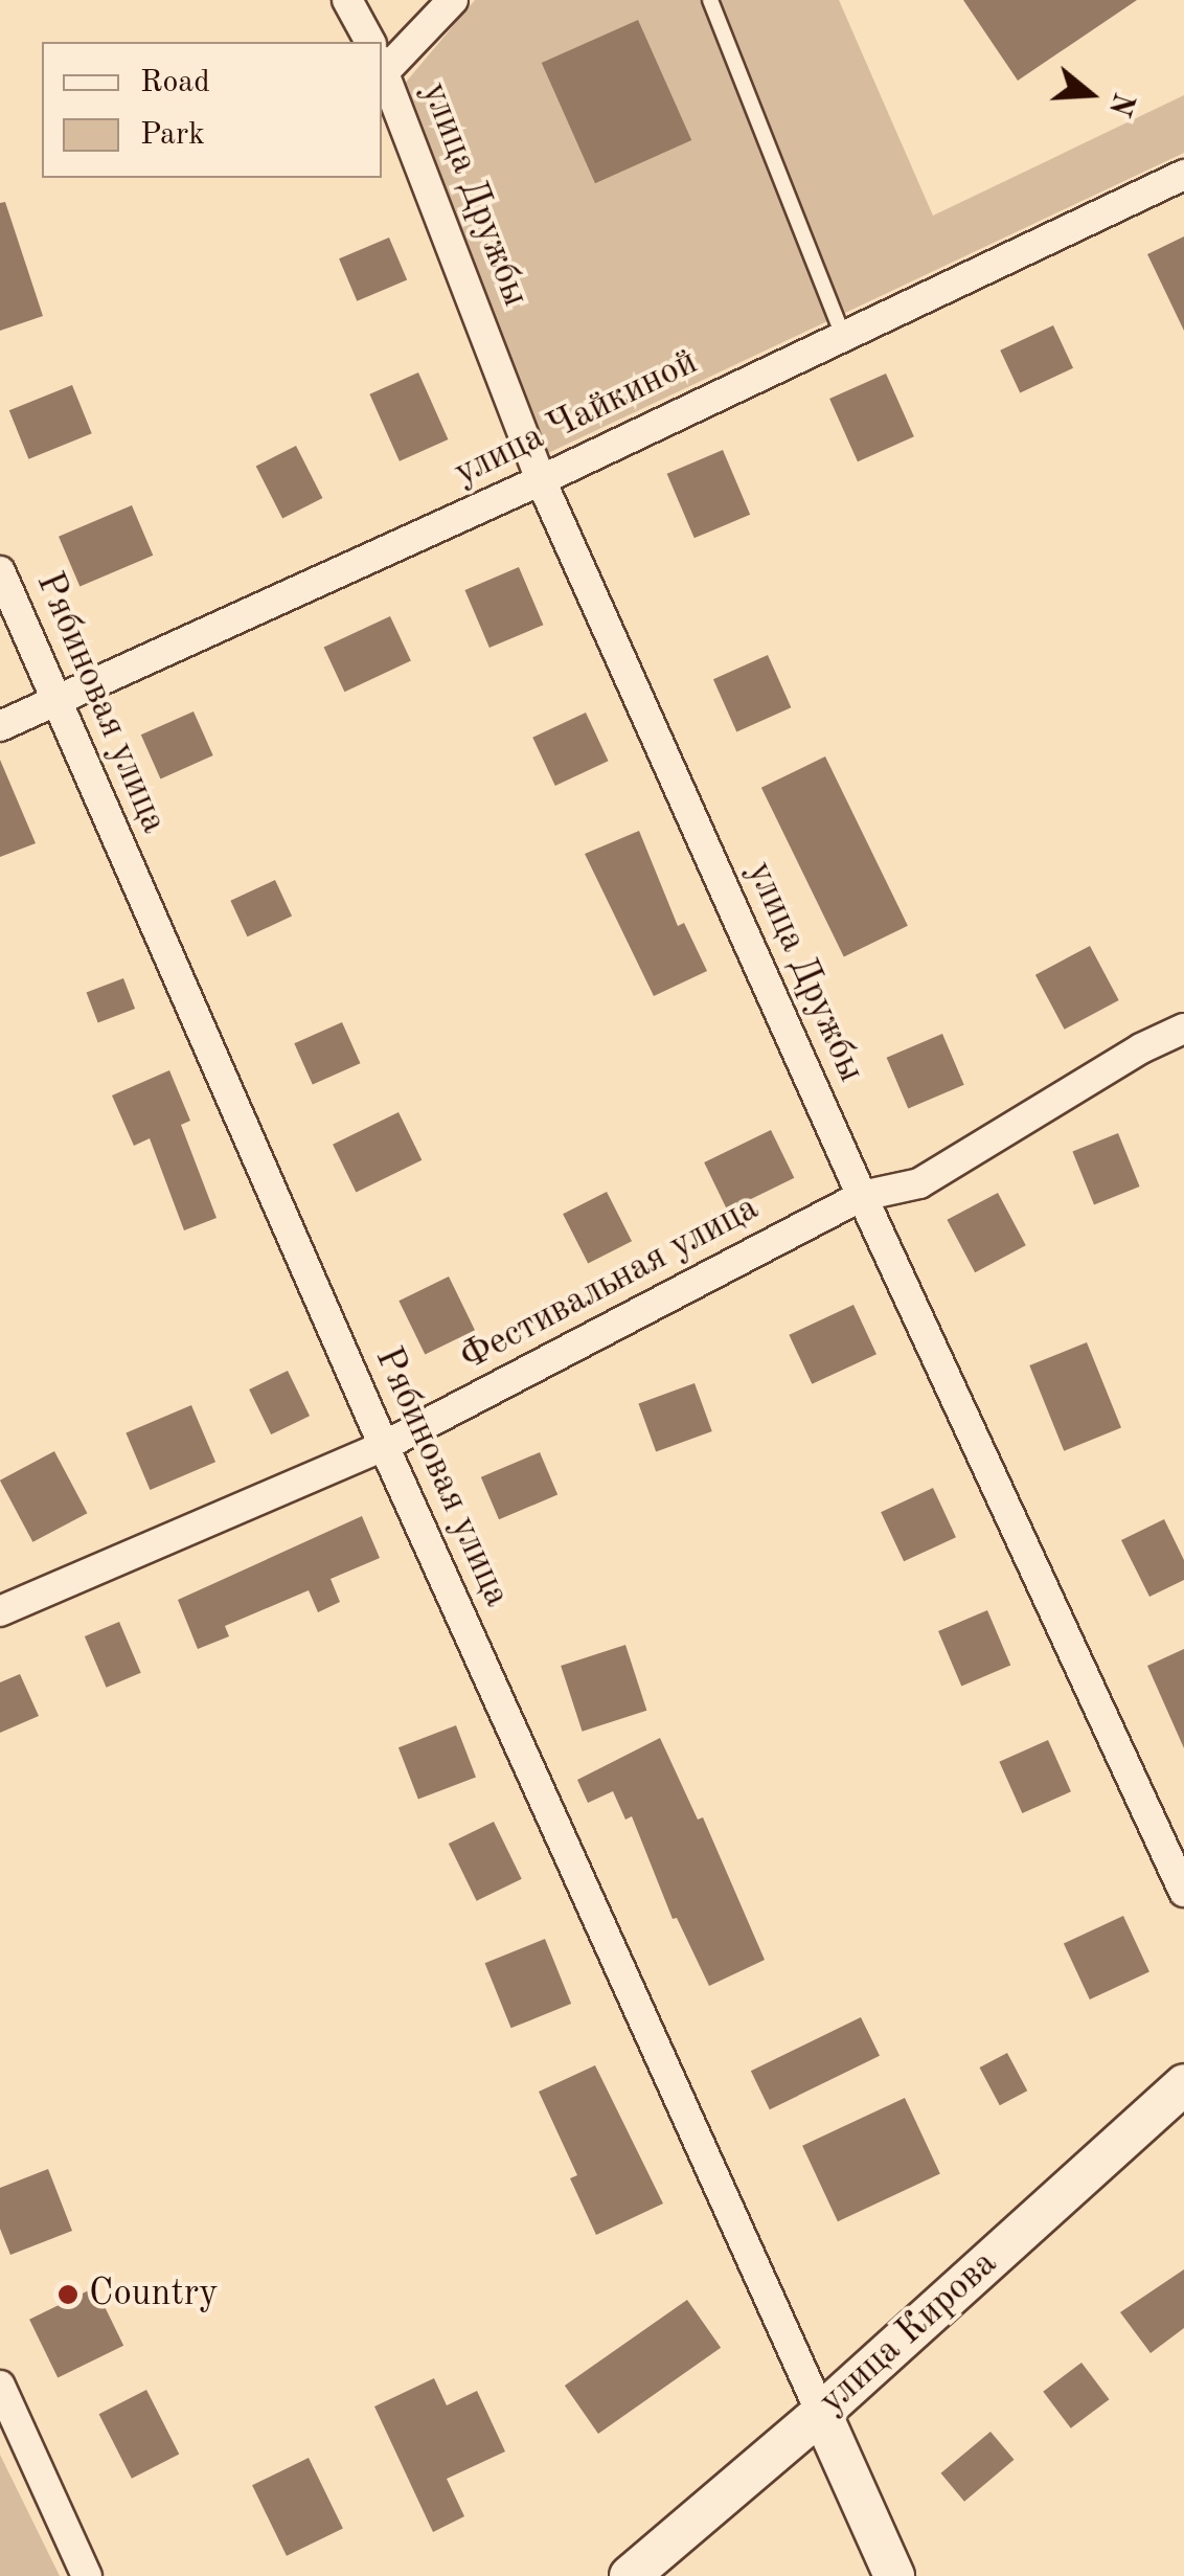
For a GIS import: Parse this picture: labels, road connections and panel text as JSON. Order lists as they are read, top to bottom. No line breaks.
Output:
{"streets":{"main road":["улица Кирова"],"street":["улица Дружбы","улица Чайкиной","Рябиновая улица","Фестивальная улица"]},"crossings":[["улица Дружбы","улица Чайкиной"],["улица Дружбы","Фестивальная улица"],["улица Чайкиной","Рябиновая улица"],["Рябиновая улица","Фестивальная улица"],["Рябиновая улица","улица Кирова"]],"places":["Country"],"legend":["Road","Park"],"north":"right"}
